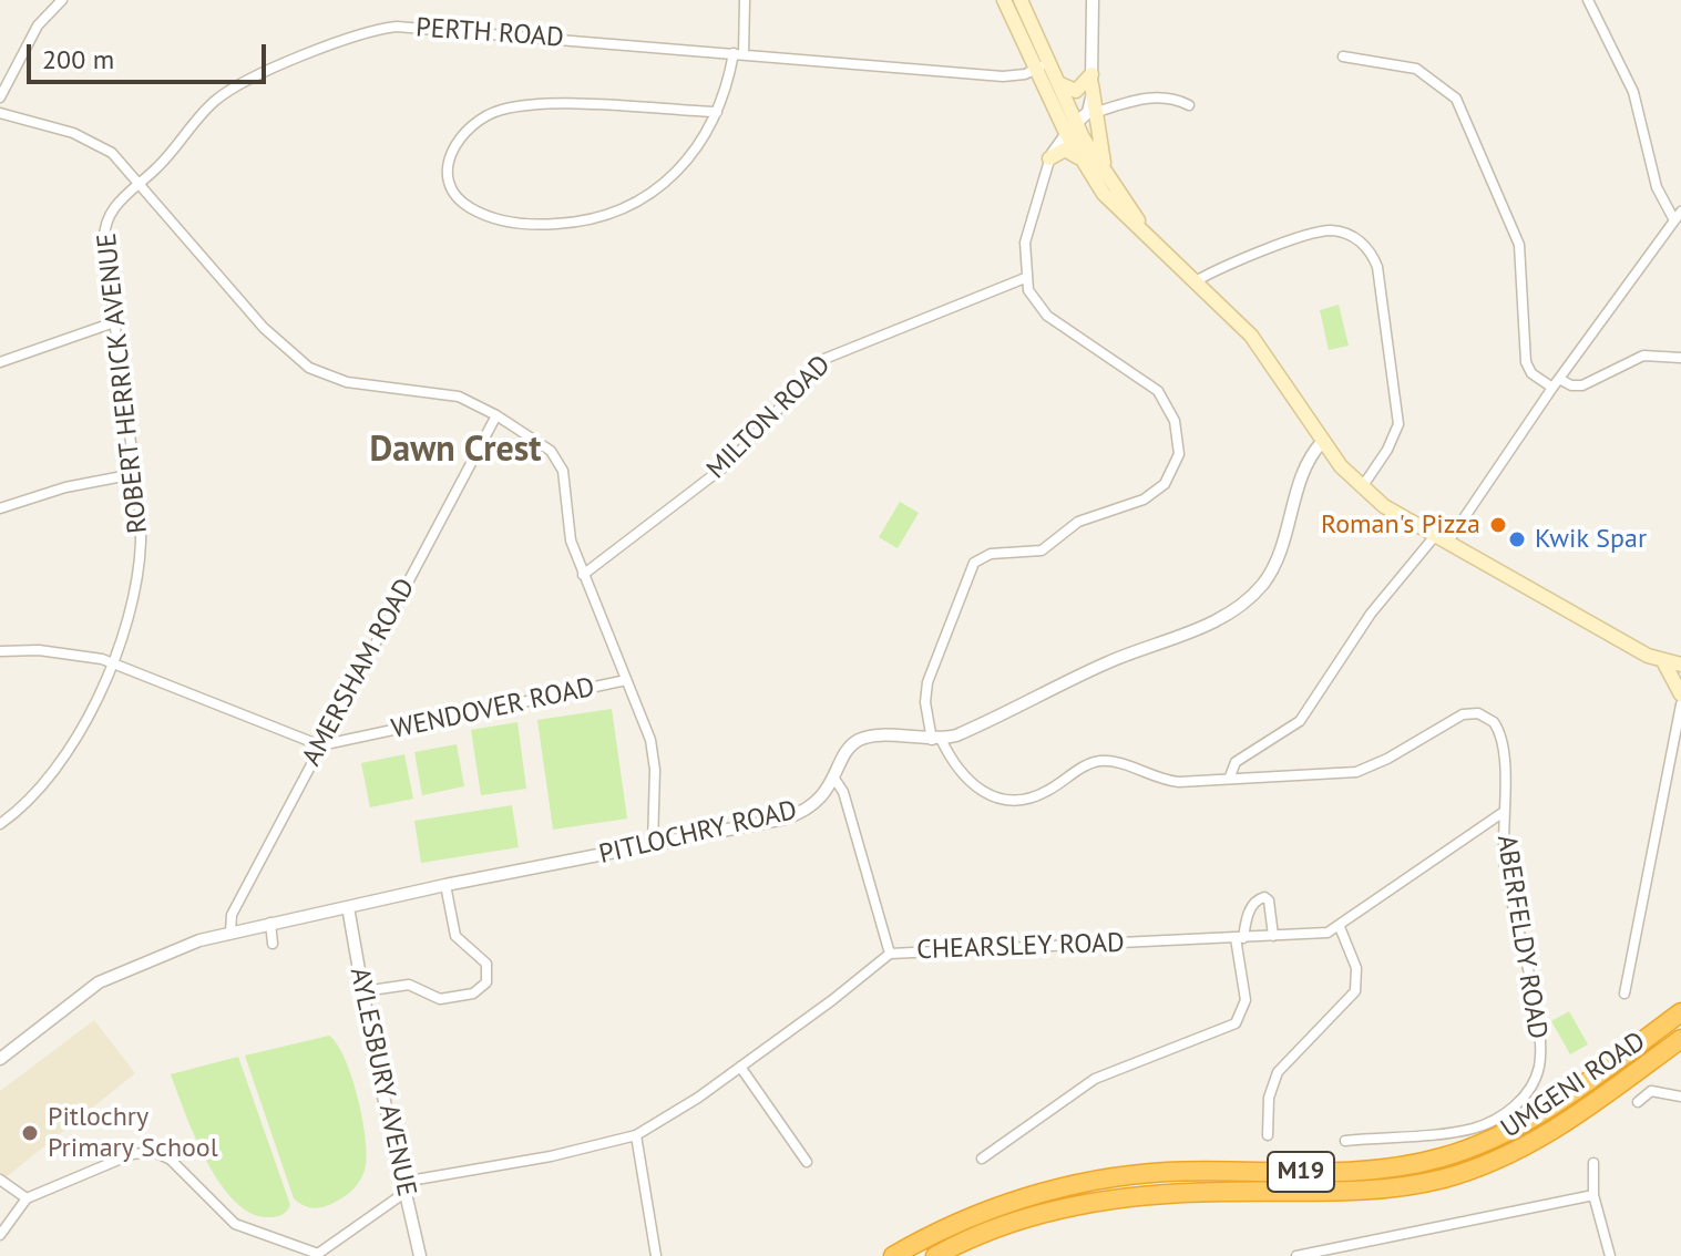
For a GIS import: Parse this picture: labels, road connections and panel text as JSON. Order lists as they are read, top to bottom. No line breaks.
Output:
{"streets":{"highway":["UMGENI ROAD","M19"],"street":["PERTH ROAD","ROBERT HERRICK AVENUE","MILTON ROAD","AMERSHAM ROAD","WENDOVER ROAD","PITLOCHRY ROAD","ABERFELDY ROAD","CHEARSLEY ROAD","AYLESBURY AVENUE"]},"crossings":[["PERTH ROAD","ROBERT HERRICK AVENUE"],["MILTON ROAD","ABERFELDY ROAD"],["AMERSHAM ROAD","WENDOVER ROAD"],["AMERSHAM ROAD","PITLOCHRY ROAD"],["PITLOCHRY ROAD","ABERFELDY ROAD"],["PITLOCHRY ROAD","AYLESBURY AVENUE"],["ABERFELDY ROAD","CHEARSLEY ROAD"],["CHEARSLEY ROAD","AYLESBURY AVENUE"]],"districts":["Dawn Crest"],"places":["Roman's Pizza","Kwik Spar","Pitlochry Primary School"],"scale_bar":"200 m"}
